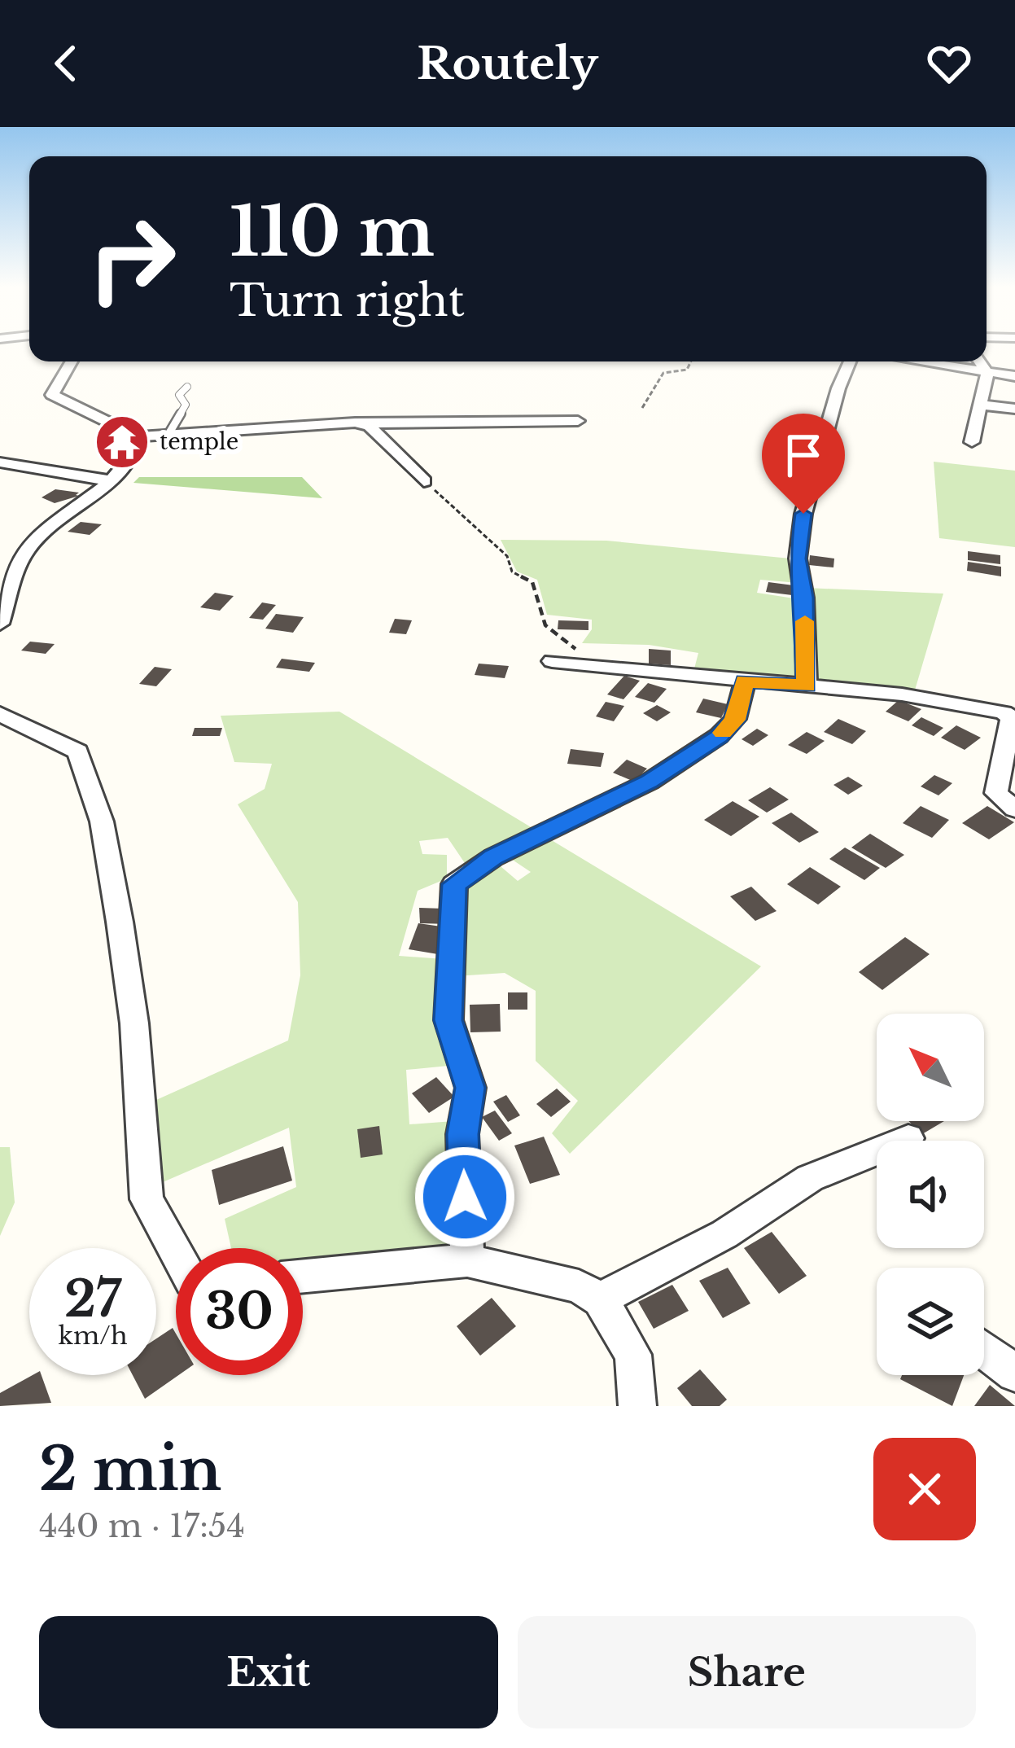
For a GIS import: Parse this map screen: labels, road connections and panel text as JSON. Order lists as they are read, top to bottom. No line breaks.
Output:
{"places":{"temple":["temple"]},"north":"top left","page":{"header":"Routely","turn":["110 m","Turn right"],"speed":"27 km/h","limit":"30","heading":["2 min","440 m · 17:54"],"buttons":["Exit","Share"]}}
